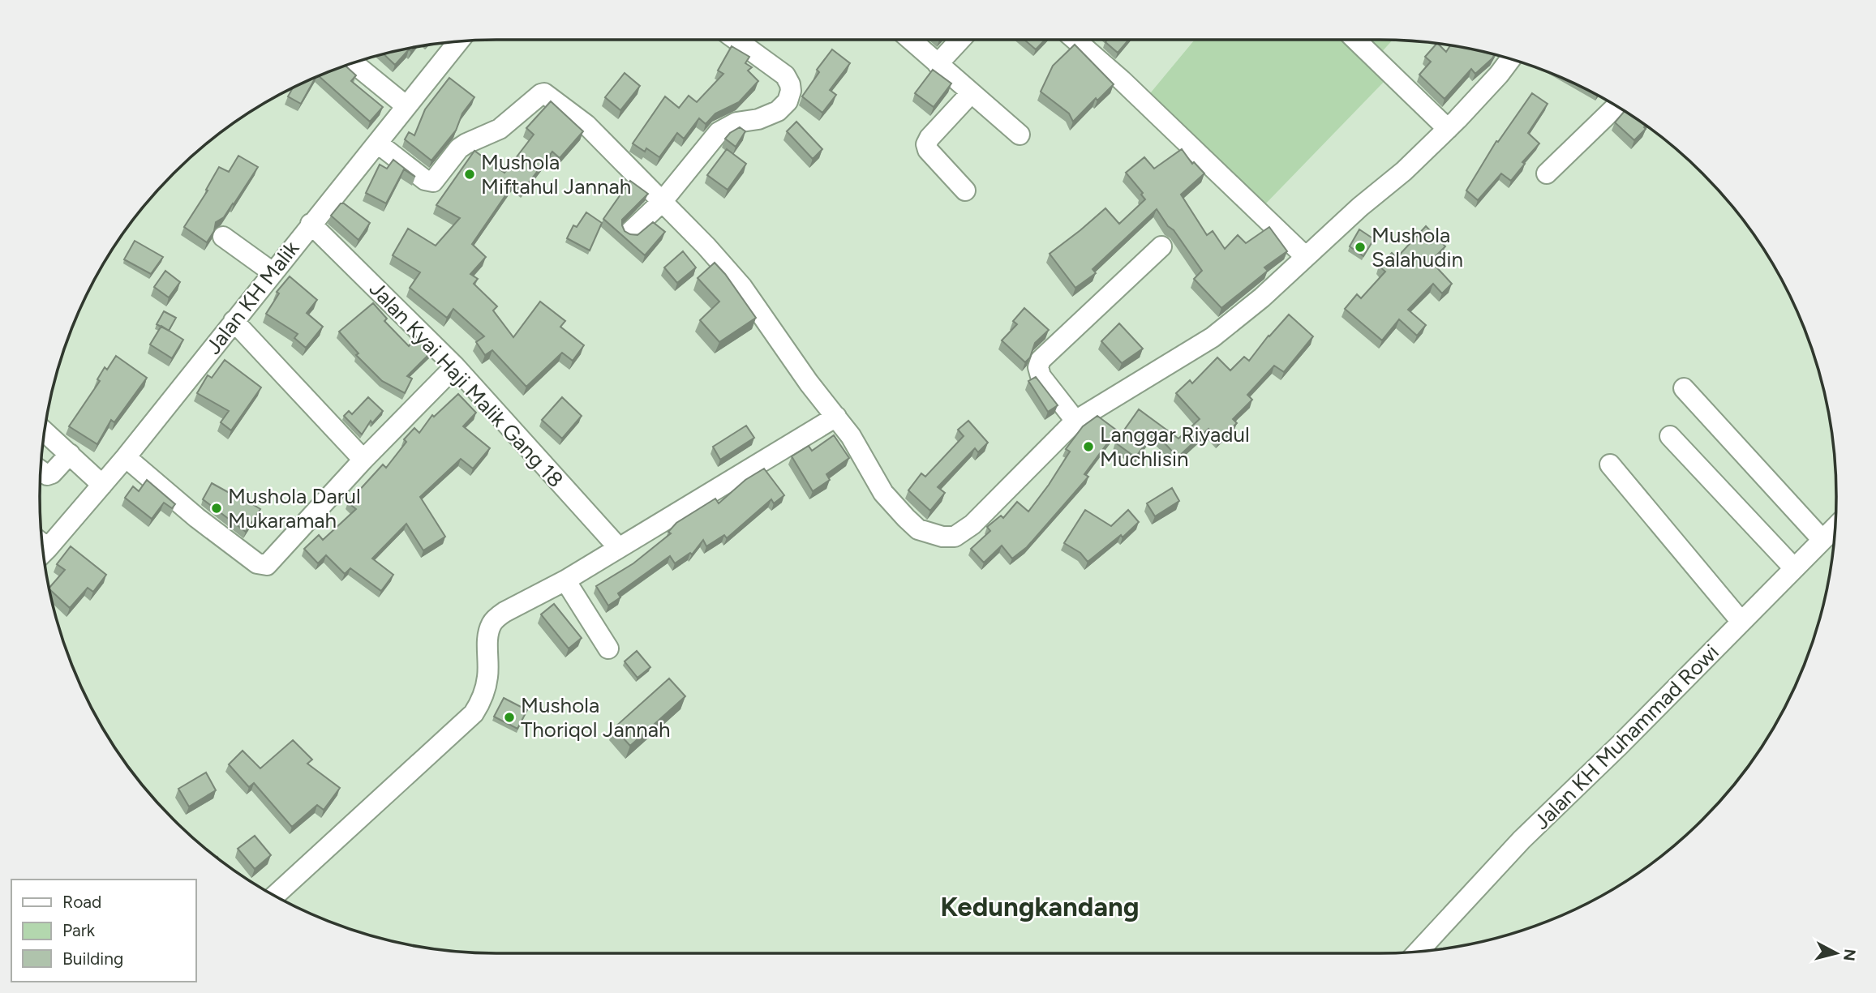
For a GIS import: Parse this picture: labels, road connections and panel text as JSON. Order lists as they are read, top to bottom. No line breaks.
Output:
{"streets":{"street":["Jalan KH Malik","Jalan Kyai Haji Malik Gang 18","Jalan KH Muhammad Rowi"]},"crossings":[["Jalan KH Malik","Jalan Kyai Haji Malik Gang 18"]],"districts":["Kedungkandang"],"places":["Mushola Miftahul Jannah","Mushola Salahudin","Langgar Riyadul Muchlisin","Mushola Darul Mukaramah","Mushola Thoriqol Jannah"],"legend":["Road","Park","Building"],"north":"right"}
